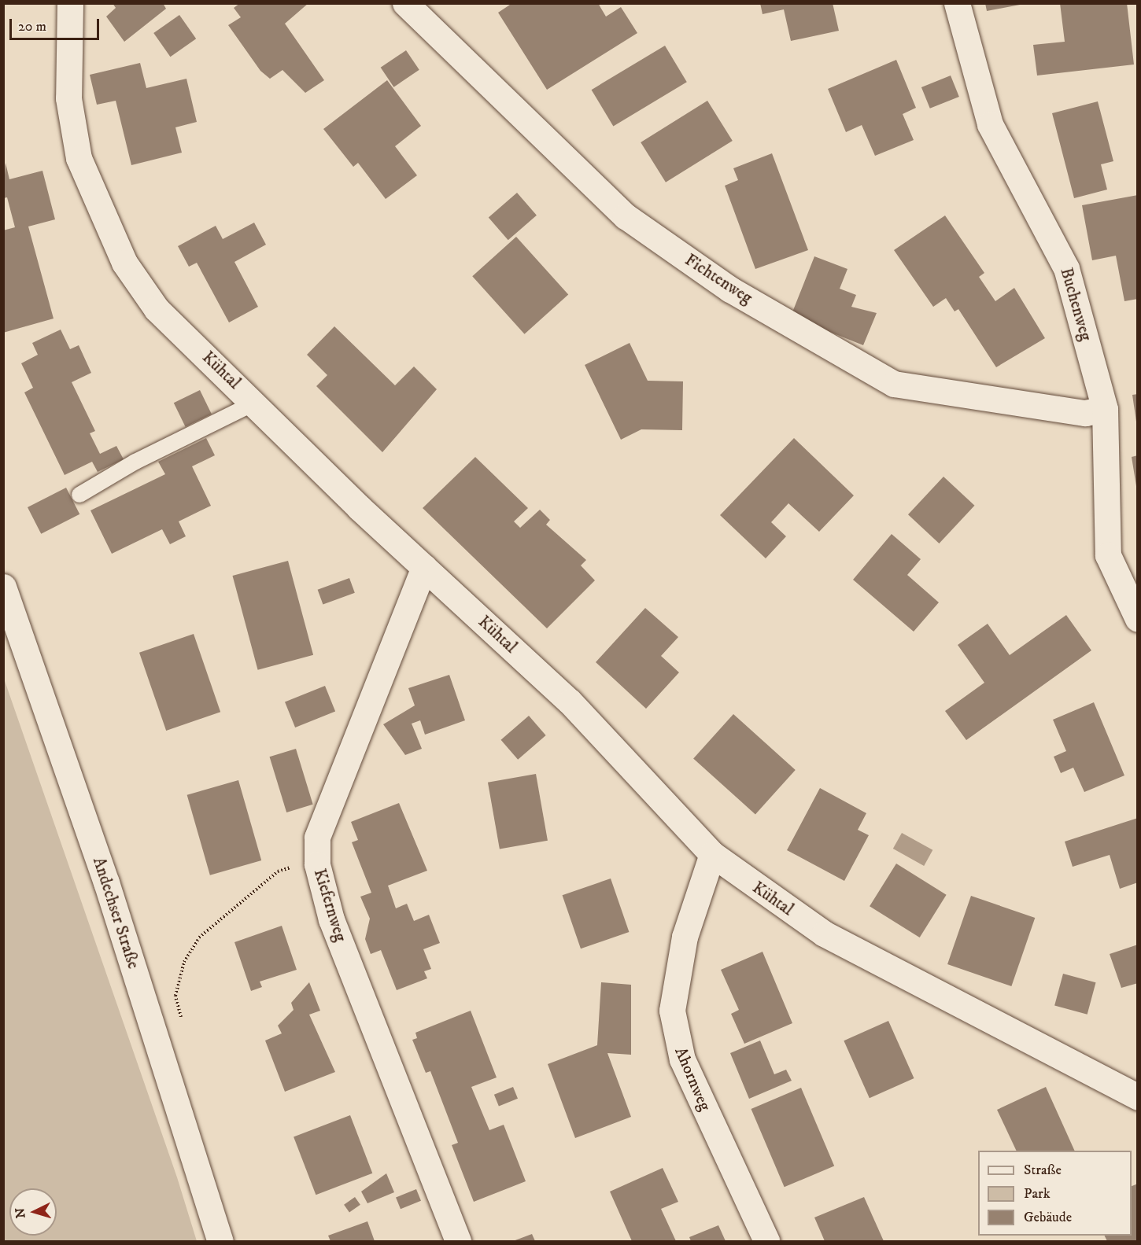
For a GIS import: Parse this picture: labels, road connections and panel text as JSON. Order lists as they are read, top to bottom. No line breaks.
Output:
{"streets":{"street":["Fichtenweg","Buchenweg","Kühtal","Kiefernweg","Andechser Straße","Ahornweg"]},"crossings":[["Fichtenweg","Buchenweg"],["Kühtal","Kiefernweg"],["Kühtal","Ahornweg"]],"legend":["Straße","Park","Gebäude"],"scale_bar":"20 m","north":"left"}
